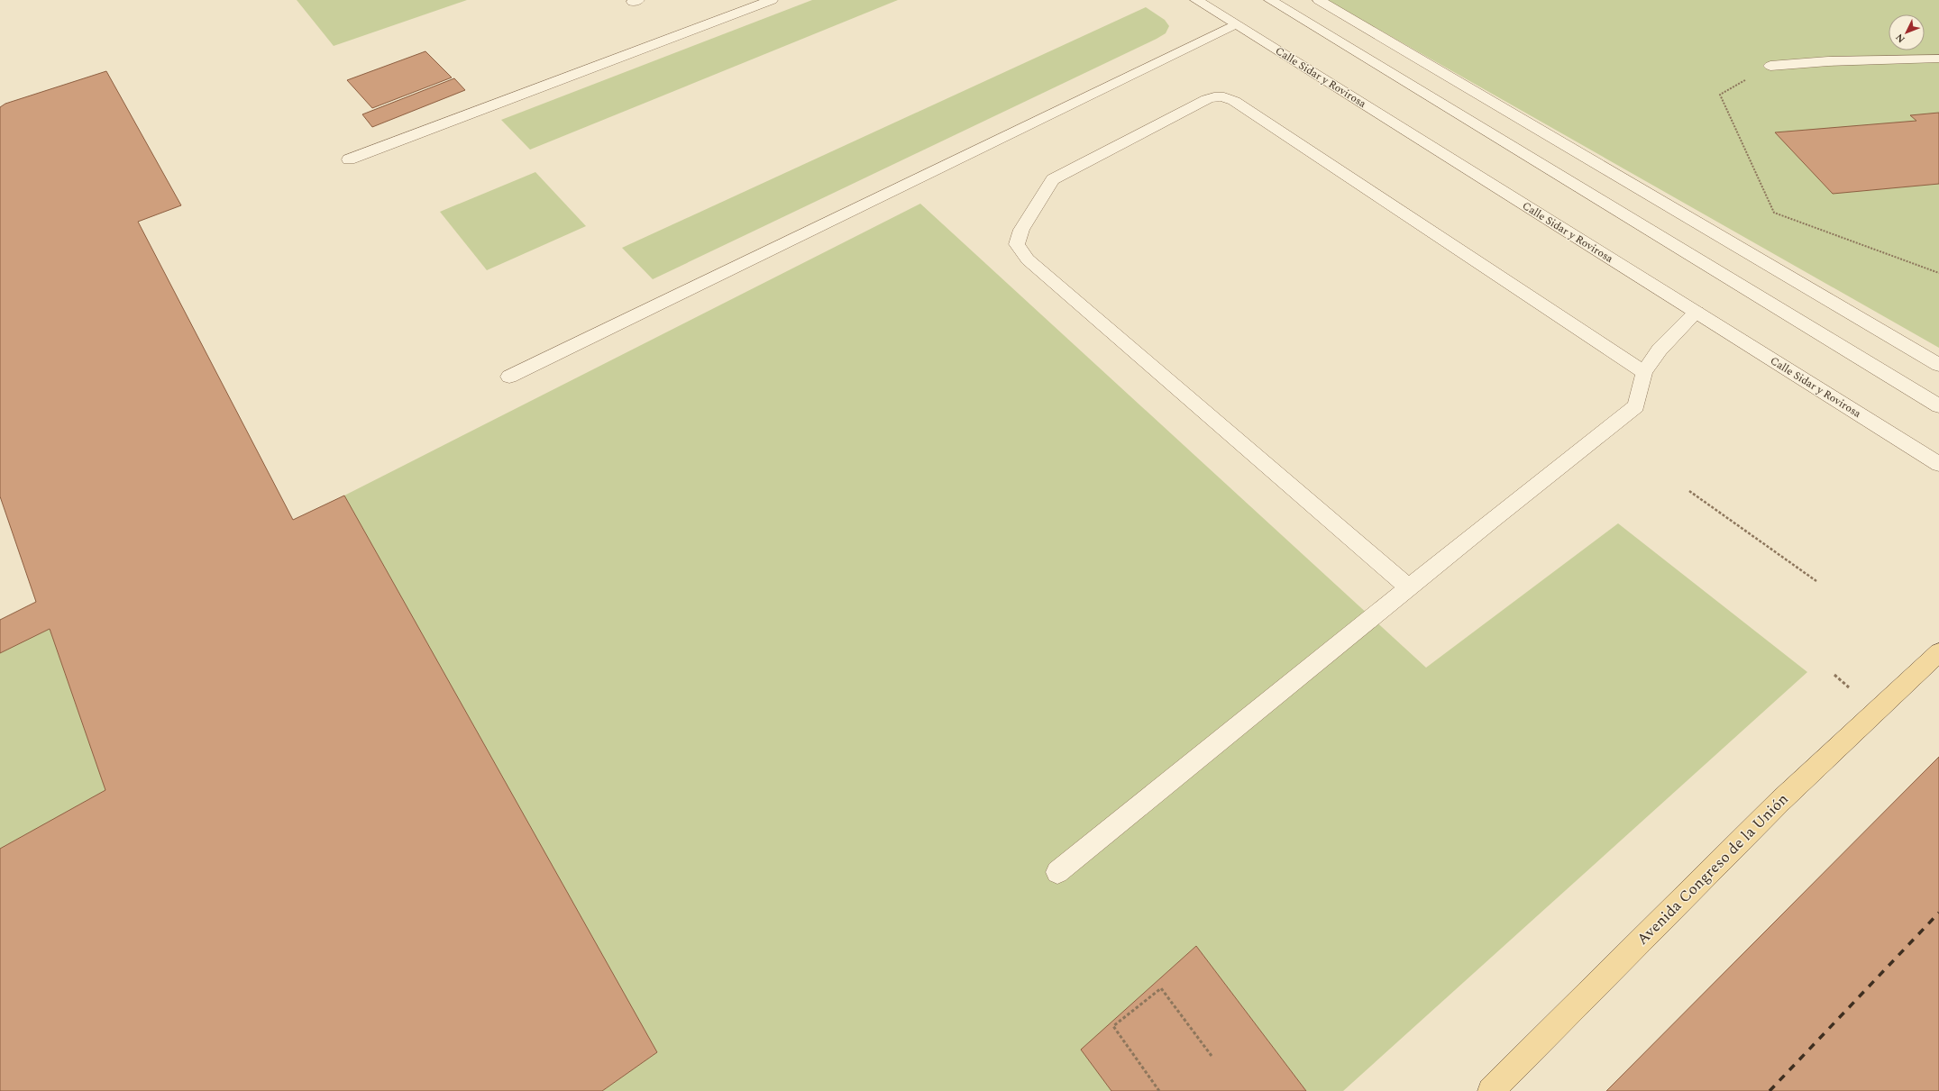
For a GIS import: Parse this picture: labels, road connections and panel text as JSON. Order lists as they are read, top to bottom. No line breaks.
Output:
{"streets":{"main road":["Avenida Congreso de la Unión"],"street":["Calle Sidar y Rovirosa"]},"north":"bottom left"}
